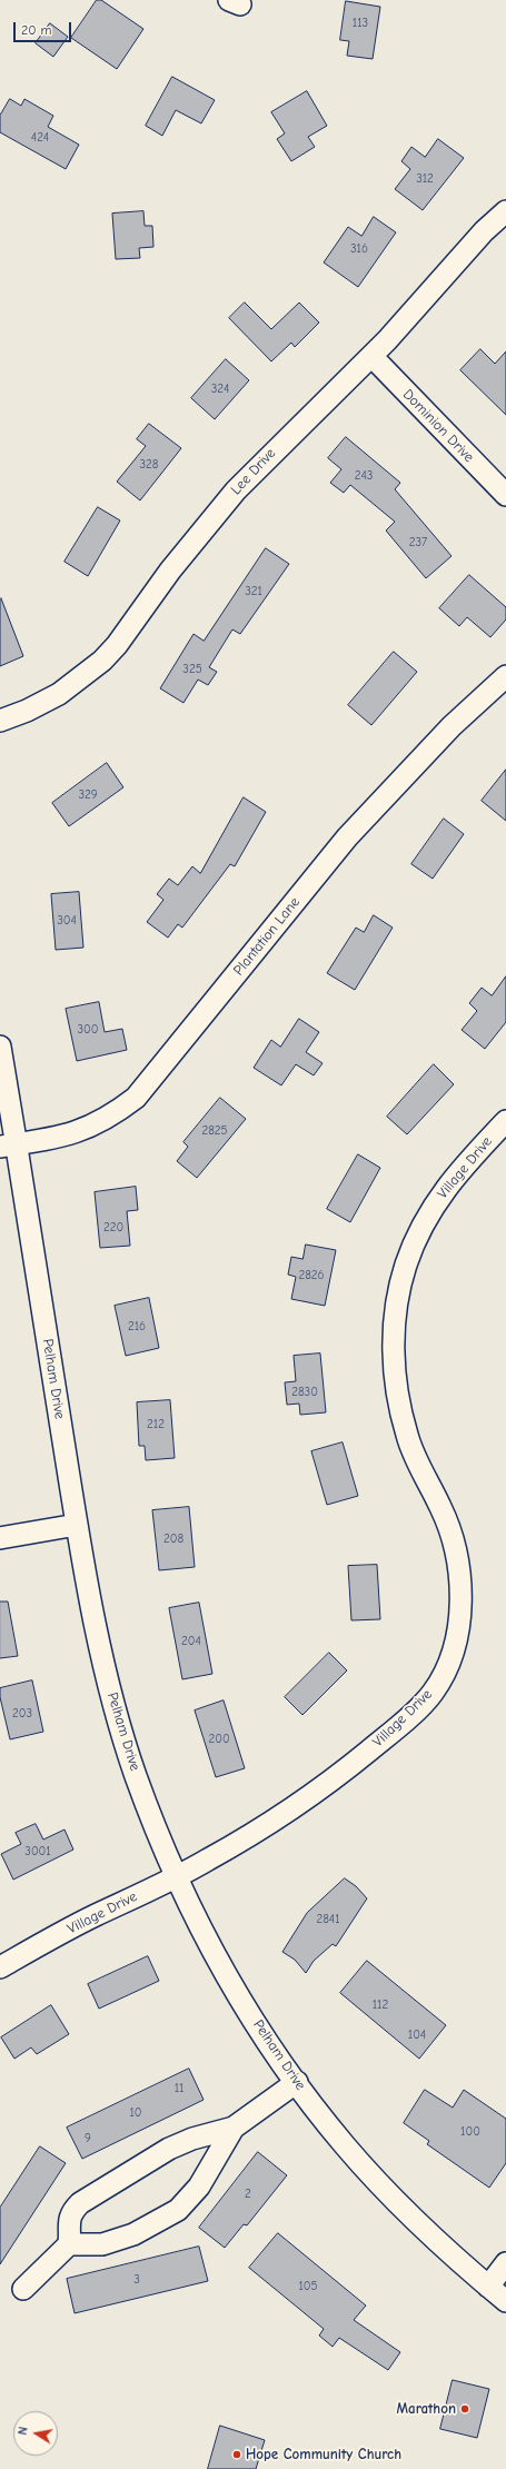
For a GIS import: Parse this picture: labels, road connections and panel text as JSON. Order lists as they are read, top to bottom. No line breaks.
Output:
{"streets":{"street":["Dominion Drive","Lee Drive","Plantation Lane","Village Drive","Pelham Drive"]},"crossings":[["Dominion Drive","Lee Drive"],["Plantation Lane","Pelham Drive"],["Village Drive","Pelham Drive"]],"places":["Marathon","Hope Community Church"],"house_numbers":["113","424","312","316","324","328","243","237","321","325","329","304","300","2825","220","2826","216","2830","212","208","204","203","200","3001","2841","112","104","11","10","100","9","2","3","105"],"scale_bar":"20 m","north":"left"}
